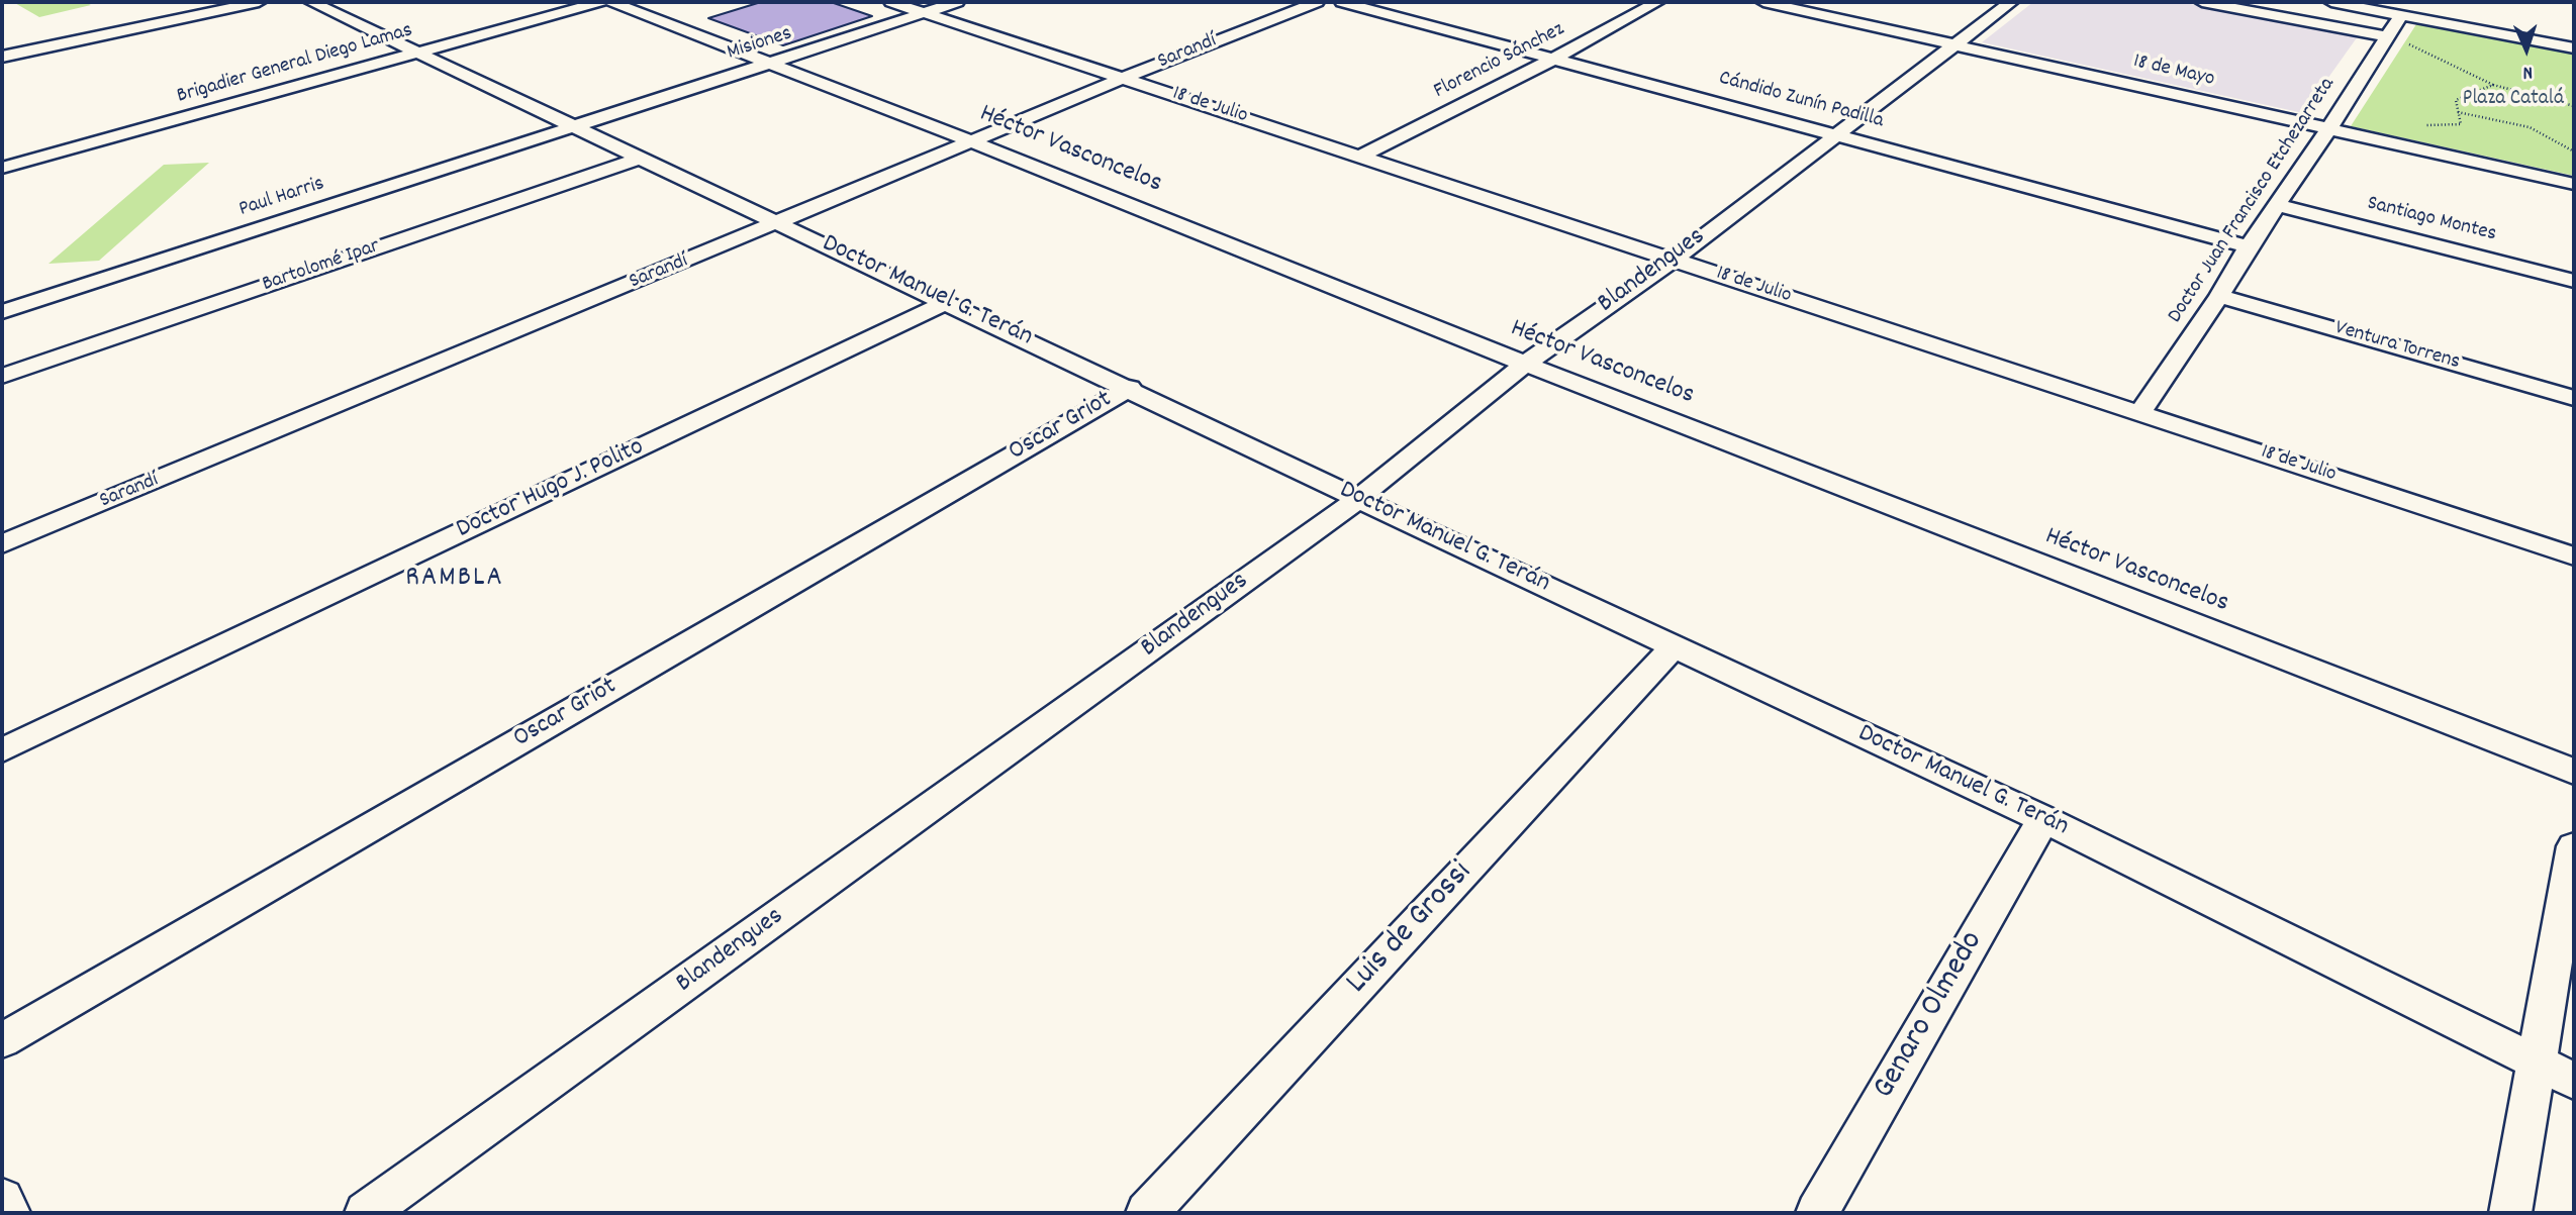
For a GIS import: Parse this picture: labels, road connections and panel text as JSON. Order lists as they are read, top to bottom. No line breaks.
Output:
{"streets":{"street":["Misiones","Sarandí","Florencio Sánchez","Brigadier General Diego Lamas","18 de Mayo","Cándido Zunín Padilla","18 de Julio","Héctor Vasconcelos","Paul Harris","Doctor Juan Francisco Etchezarreta","Santiago Montes","Bartolomé Ipar","Blandengues","Doctor Manuel G. Terán","Ventura Torrens","Oscar Griot","Doctor Hugo J. Polito","Luis de Grossi","Genaro Olmedo"]},"crossings":[["Misiones","18 de Julio"],["Misiones","Héctor Vasconcelos"],["Misiones","Paul Harris"],["Misiones","Doctor Manuel G. Terán"],["Sarandí","18 de Julio"],["Sarandí","Héctor Vasconcelos"],["Sarandí","Doctor Manuel G. Terán"],["Florencio Sánchez","Cándido Zunín Padilla"],["Florencio Sánchez","18 de Julio"],["Brigadier General Diego Lamas","Doctor Manuel G. Terán"],["18 de Mayo","Doctor Juan Francisco Etchezarreta"],["18 de Mayo","Blandengues"],["Cándido Zunín Padilla","Doctor Juan Francisco Etchezarreta"],["Cándido Zunín Padilla","Blandengues"],["18 de Julio","Doctor Juan Francisco Etchezarreta"],["18 de Julio","Blandengues"],["Héctor Vasconcelos","Blandengues"],["Paul Harris","Doctor Manuel G. Terán"],["Doctor Juan Francisco Etchezarreta","Santiago Montes"],["Doctor Juan Francisco Etchezarreta","Ventura Torrens"],["Bartolomé Ipar","Doctor Manuel G. Terán"],["Blandengues","Doctor Manuel G. Terán"],["Doctor Manuel G. Terán","Oscar Griot"],["Doctor Manuel G. Terán","Doctor Hugo J. Polito"],["Doctor Manuel G. Terán","Luis de Grossi"],["Doctor Manuel G. Terán","Genaro Olmedo"]],"districts":["RAMBLA"],"parks":["Plaza Catalá"],"north":"bottom"}
